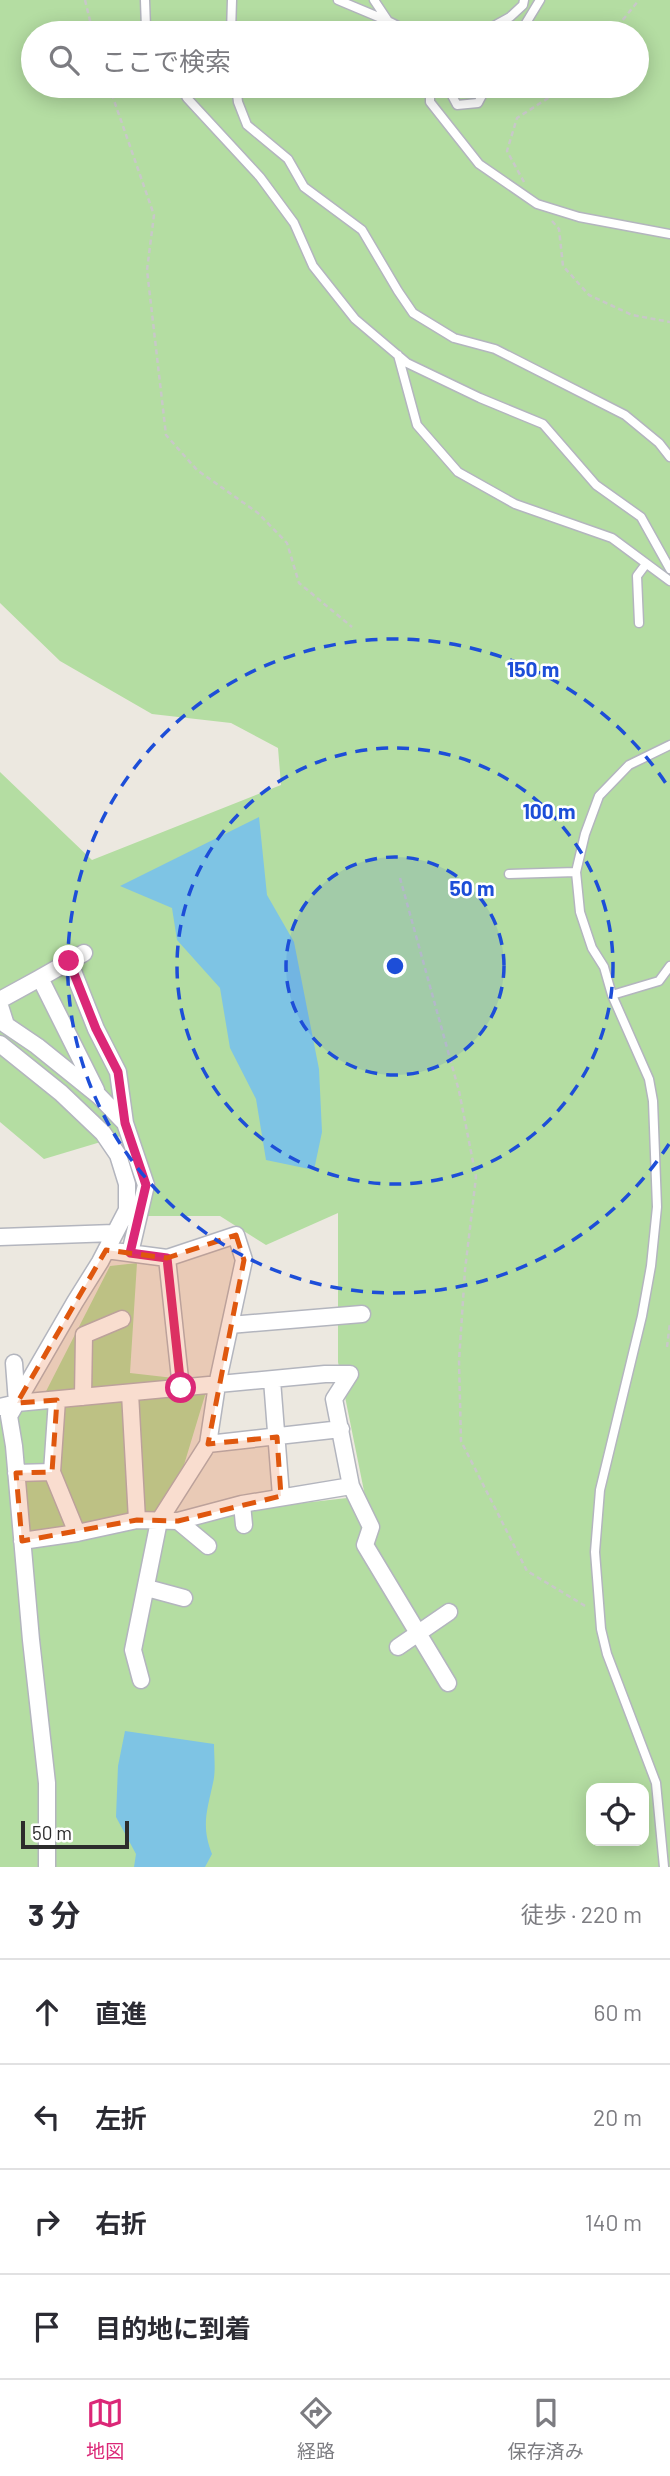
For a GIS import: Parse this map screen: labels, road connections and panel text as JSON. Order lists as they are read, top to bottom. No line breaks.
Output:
{"scale_bar":"50 m","page":{"search":"ここで検索","scale":"50 m","heading":["3 分","徒歩 · 220 m"],"list":[["直進","60 m"],["左折","20 m"],["右折","140 m"],"目的地に到着"],"nav":["地図","経路","保存済み"]},"rings":["150 m","100 m","50 m"]}
